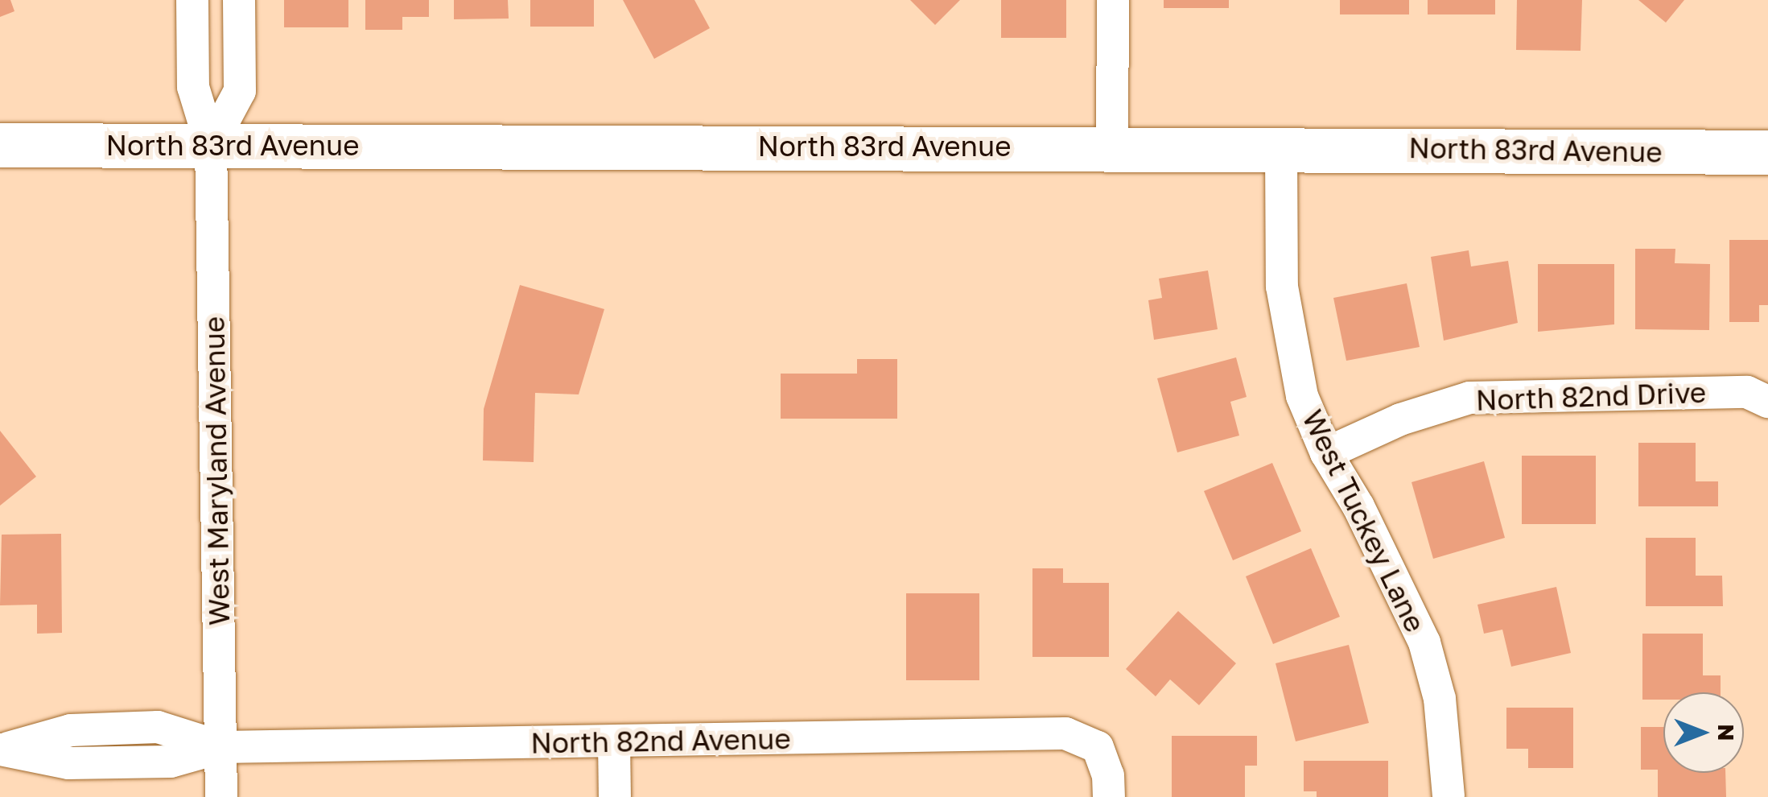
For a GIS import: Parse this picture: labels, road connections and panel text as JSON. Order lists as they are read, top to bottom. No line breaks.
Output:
{"streets":{"main road":["North 83rd Avenue"],"street":["North 82nd Drive","West Maryland Avenue","West Tuckey Lane","North 82nd Avenue"]},"crossings":[["North 83rd Avenue","West Maryland Avenue"],["North 83rd Avenue","West Tuckey Lane"],["North 82nd Drive","West Tuckey Lane"],["West Maryland Avenue","North 82nd Avenue"]],"north":"right"}
